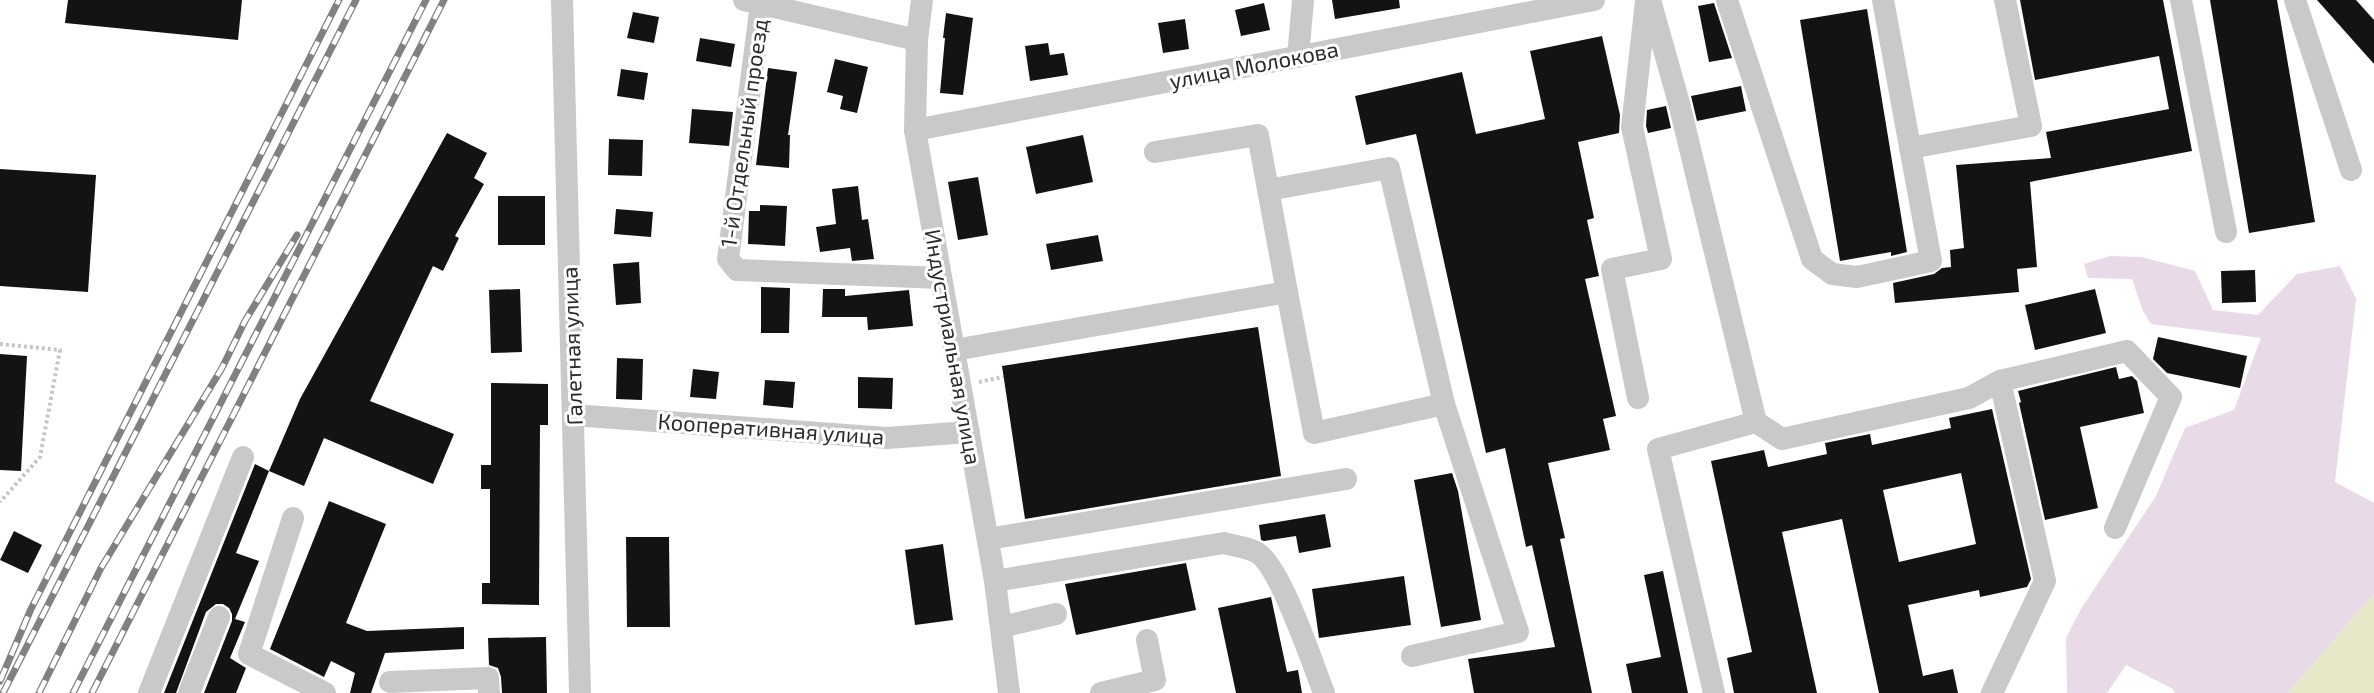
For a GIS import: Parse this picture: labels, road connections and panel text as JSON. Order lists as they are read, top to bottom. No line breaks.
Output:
{"streets":{"street":["улица Молокова","1-й Отдельный проезд","Галетная улица","Индустриальная улица","Кооперативная улица"]},"crossings":[["улица Молокова","Индустриальная улица"],["1-й Отдельный проезд","Индустриальная улица"],["Галетная улица","Кооперативная улица"],["Индустриальная улица","Кооперативная улица"]]}
